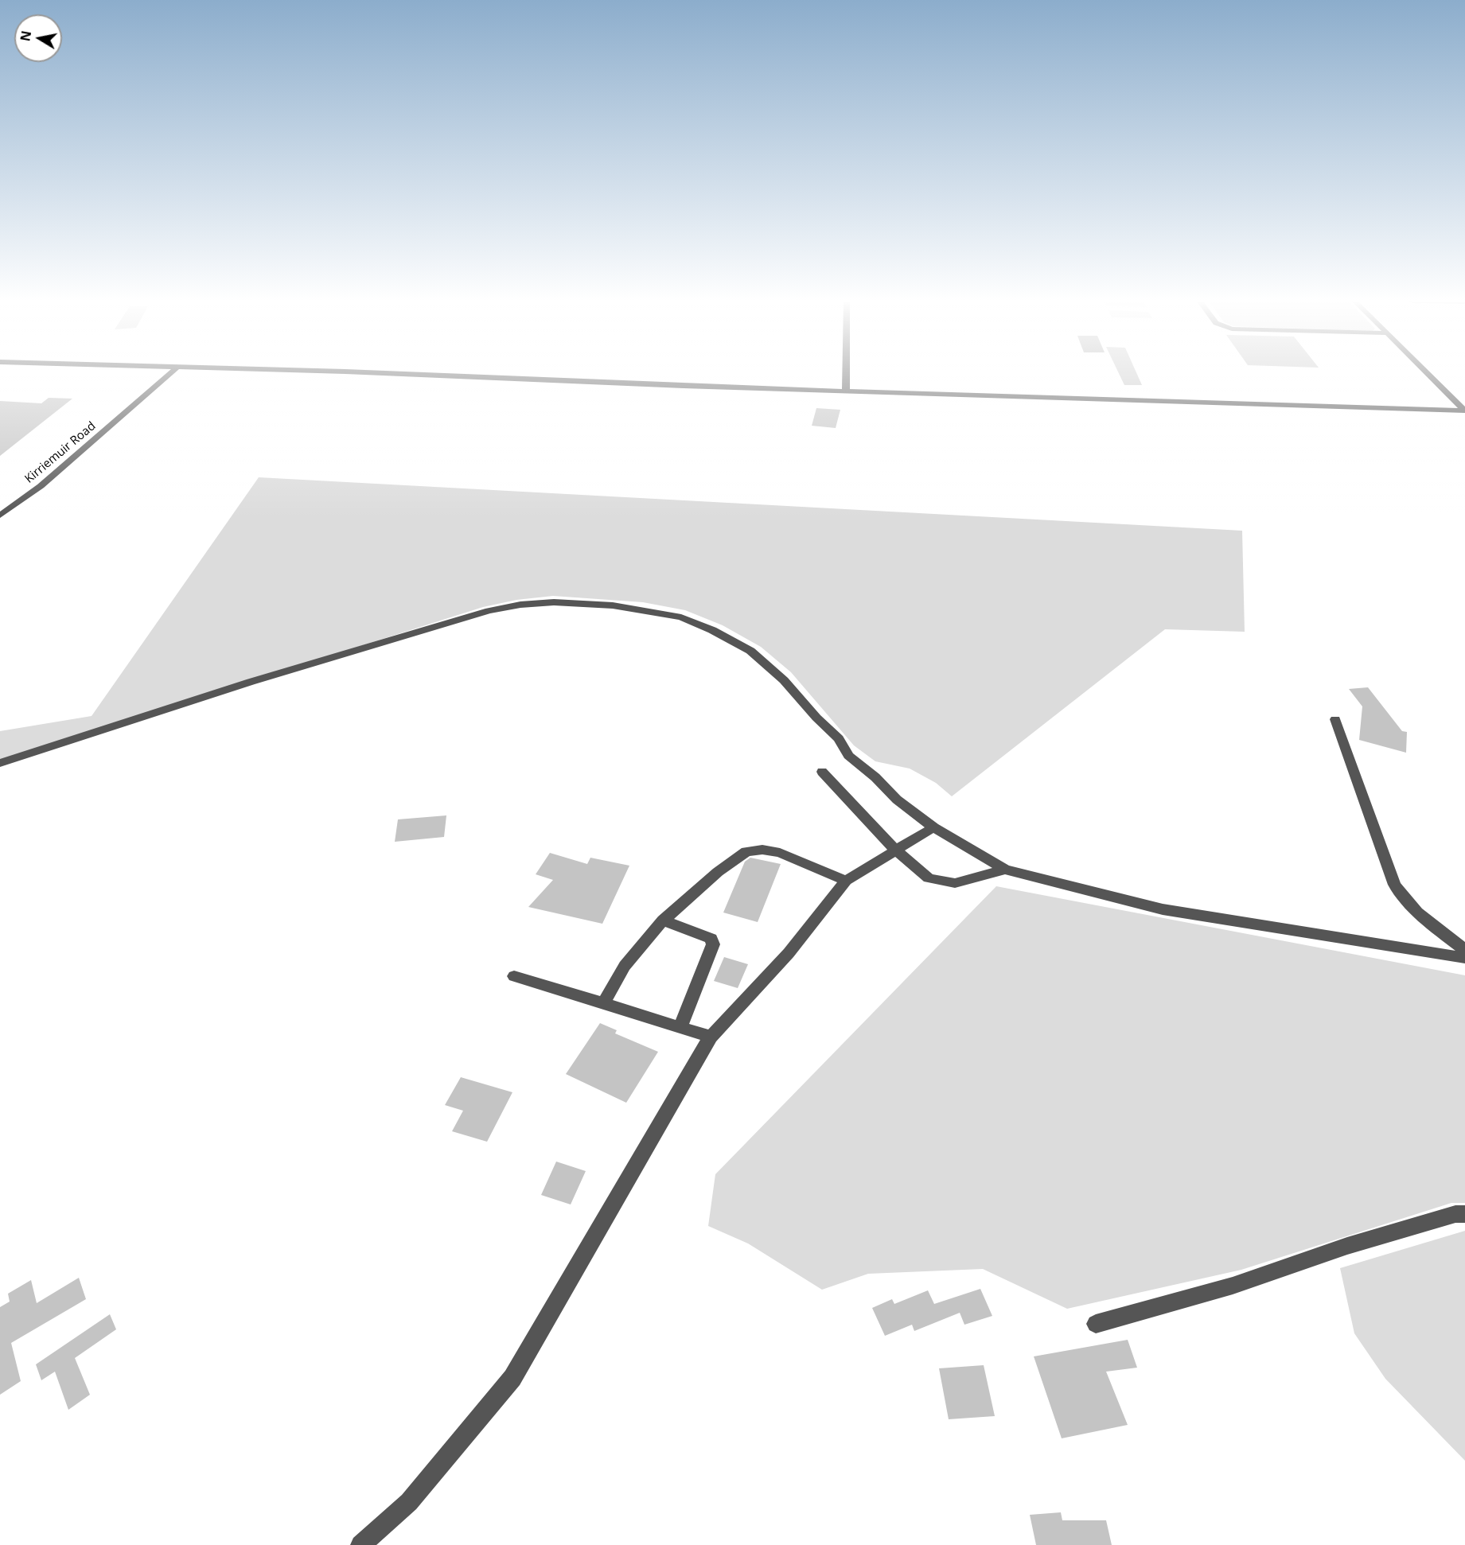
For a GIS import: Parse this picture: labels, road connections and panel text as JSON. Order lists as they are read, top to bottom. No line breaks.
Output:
{"streets":{"street":["Kirriemuir Road"]},"north":"left"}
